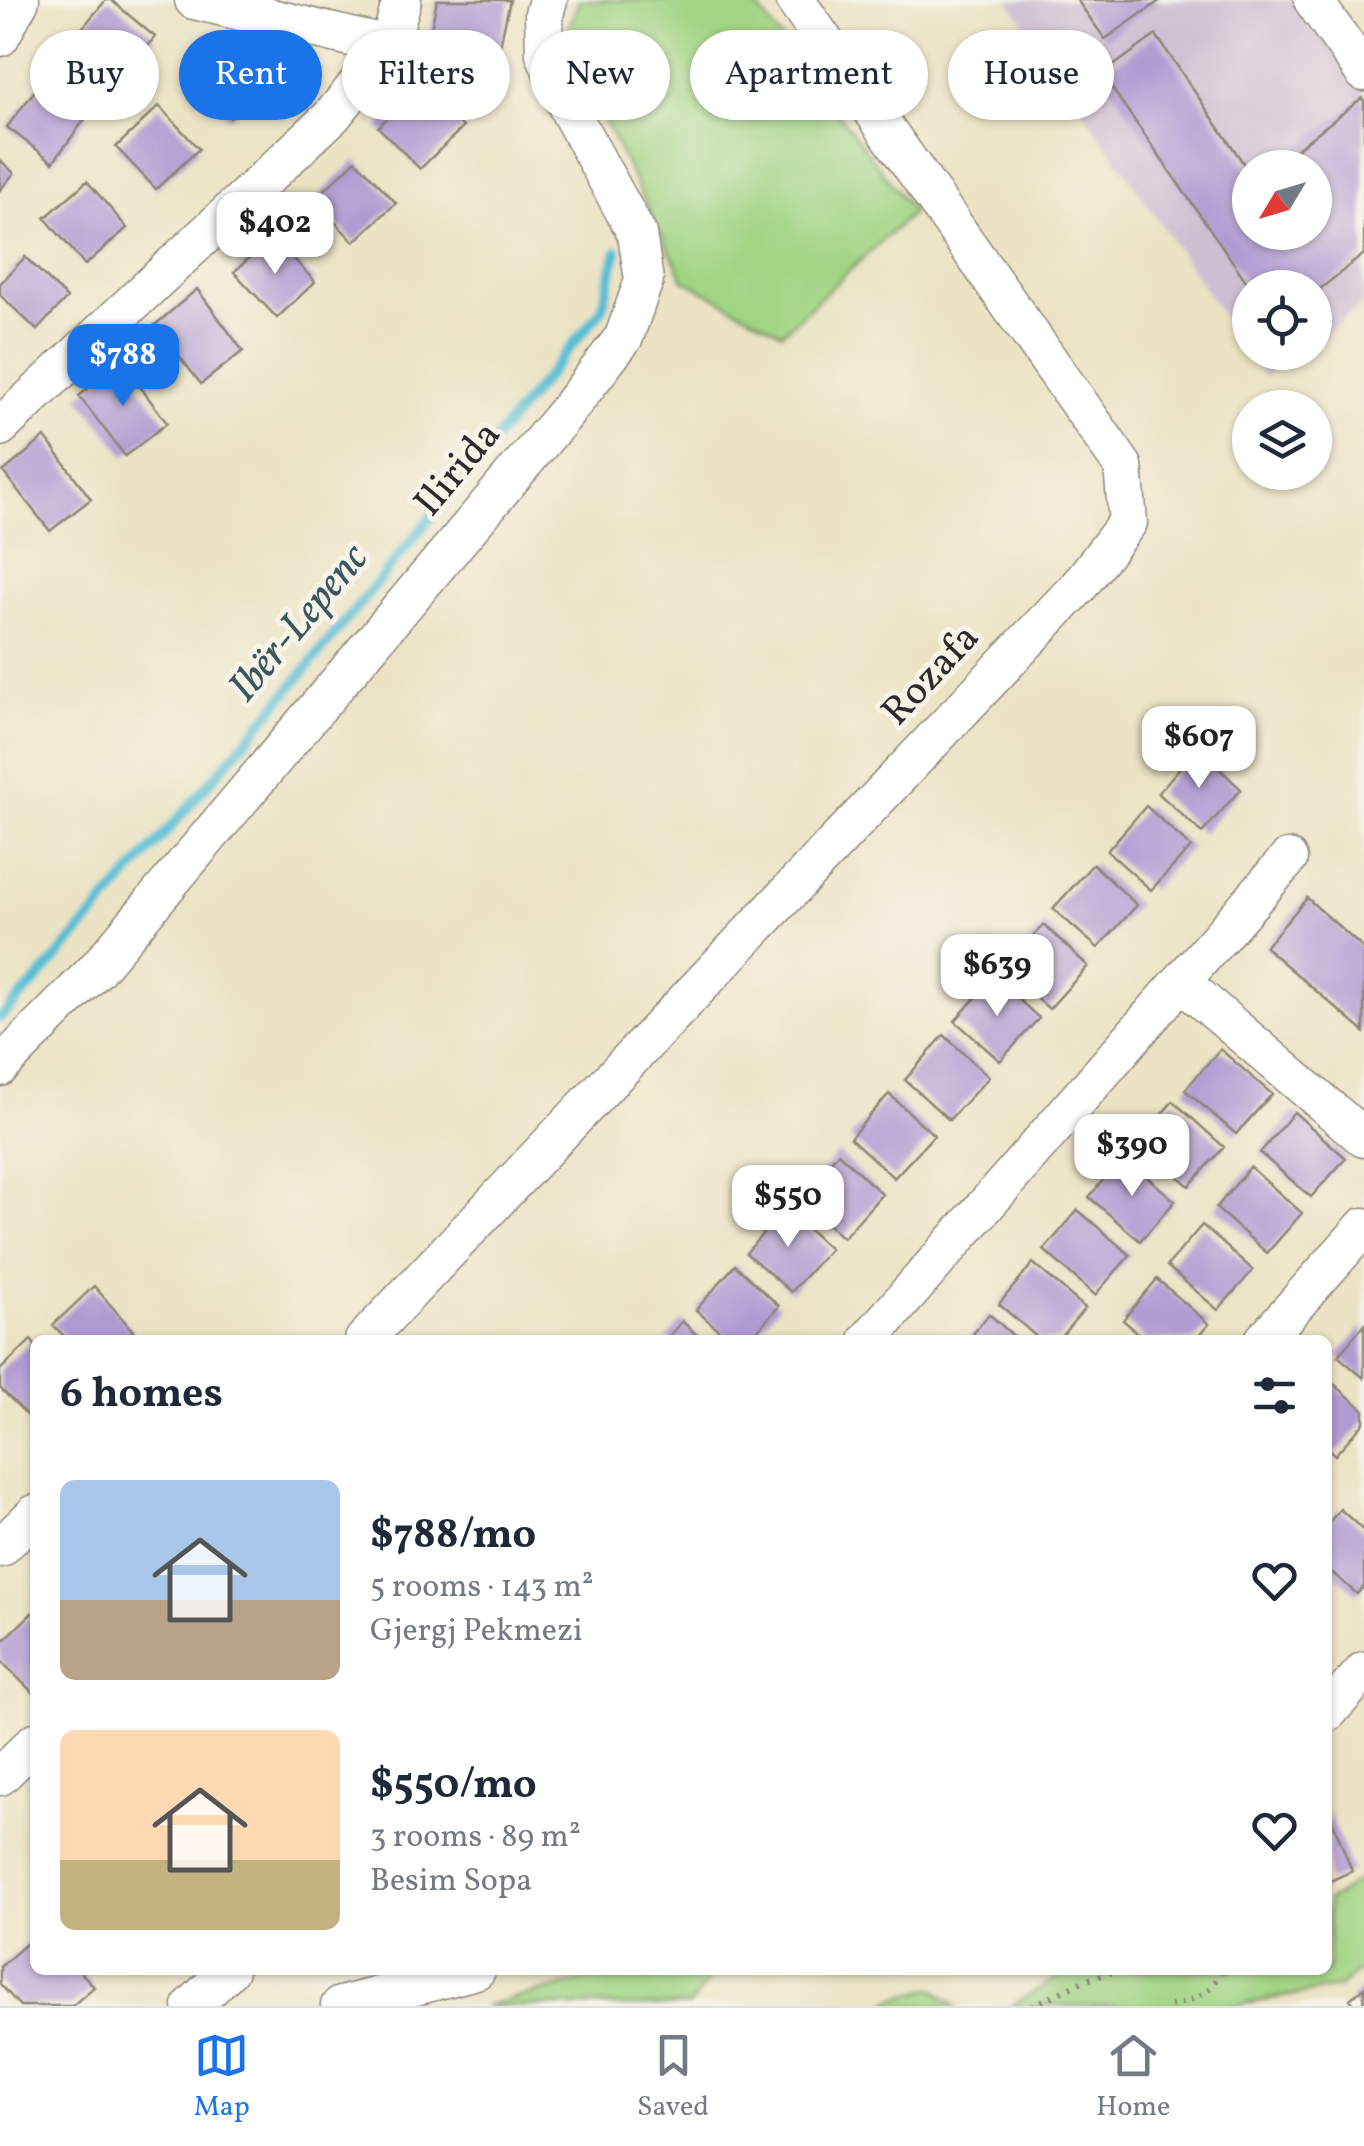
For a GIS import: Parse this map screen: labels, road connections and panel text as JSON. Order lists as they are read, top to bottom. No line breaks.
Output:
{"streets":{"street":["Ilirida","Rozafa"]},"water":["Ibër-Lepenc"],"north":"bottom left","page":{"chip":["Buy","Rent","Filters","New","Apartment","House"],"price":["$402","$788","$607","$639","$390","$550"],"heading":"6 homes","list":[{"name":"$788/mo","note":"5 rooms · 143 m² · Gjergj Pekmezi"},{"name":"$550/mo","note":"3 rooms · 89 m² · Besim Sopa"}],"tabs":["Map","Saved","Home"]}}
